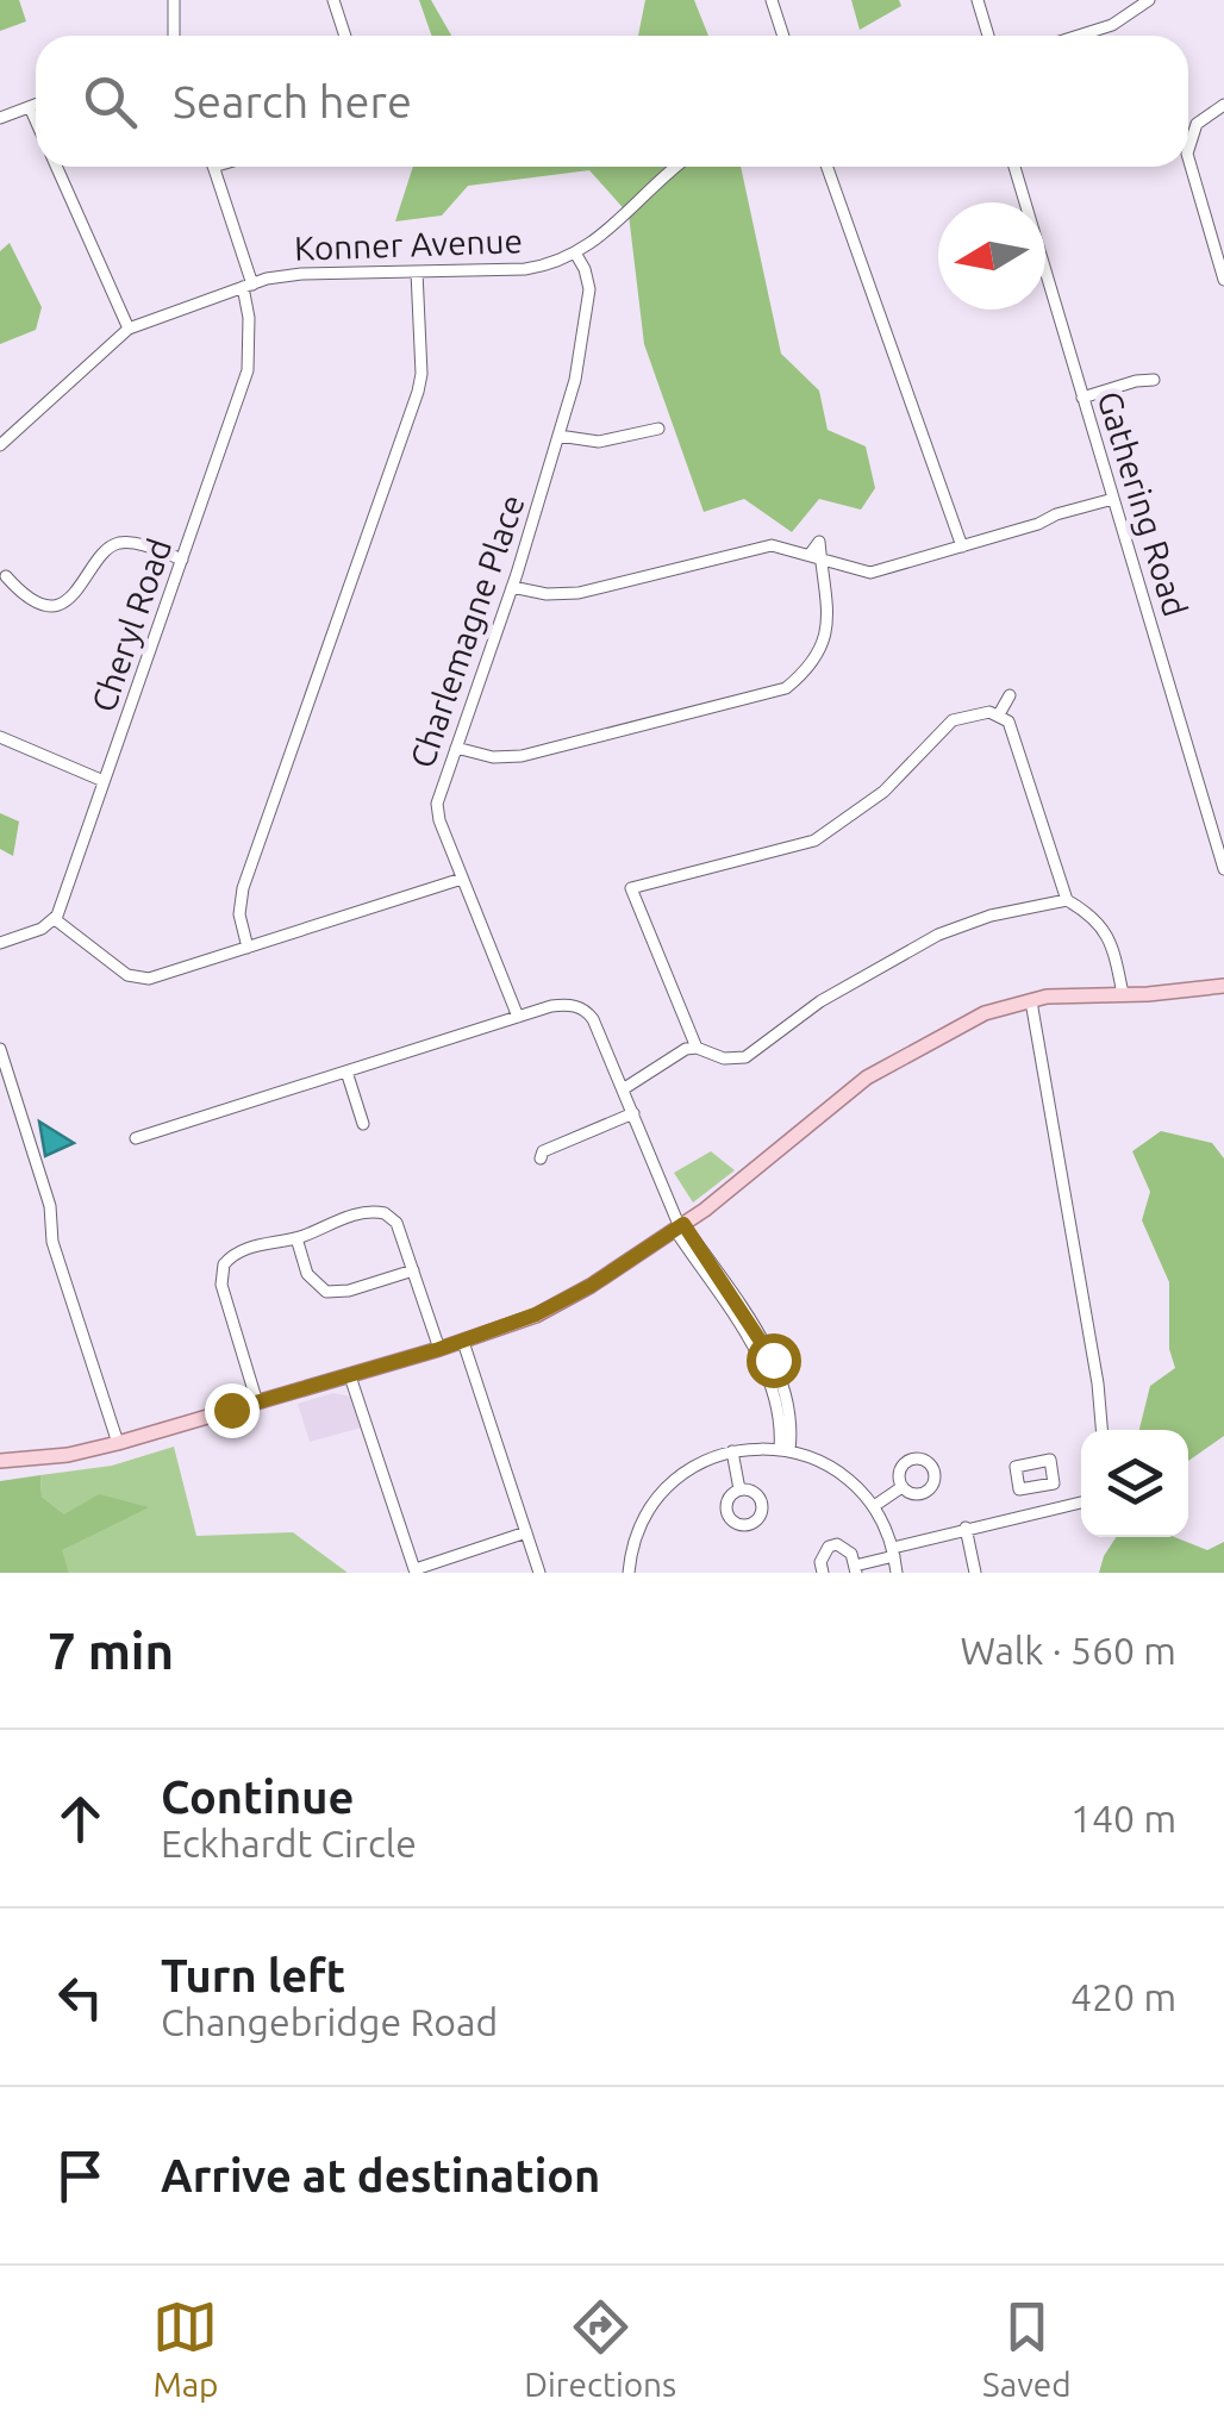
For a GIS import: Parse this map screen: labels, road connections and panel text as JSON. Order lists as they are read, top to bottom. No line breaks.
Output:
{"streets":{"street":["Konner Avenue","Gathering Road","Cheryl Road","Charlemagne Place"]},"crossings":[["Konner Avenue","Cheryl Road"],["Konner Avenue","Charlemagne Place"]],"north":"left","page":{"search":"Search here","heading":["7 min","Walk · 560 m"],"list":[["Continue","Eckhardt Circle","140 m"],["Turn left","Changebridge Road","420 m"],"Arrive at destination"],"nav":["Map","Directions","Saved"]}}
